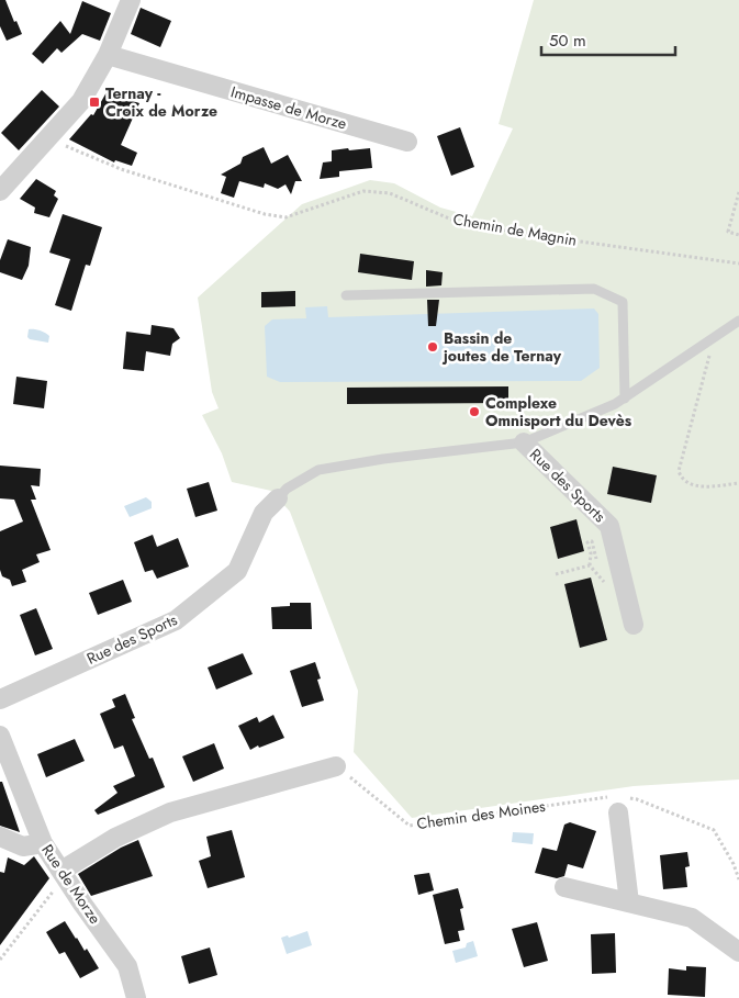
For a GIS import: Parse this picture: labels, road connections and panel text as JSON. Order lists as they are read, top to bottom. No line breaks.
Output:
{"streets":{"street":["Impasse de Morze","Rue des Sports","Rue de Morze"],"path":["Chemin de Magnin","Chemin des Moines"]},"places":{"transit":["Ternay - Croix de Morze"],"other":["Bassin de joutes de Ternay","Complexe Omnisport du Devès"]},"scale_bar":"50 m"}
